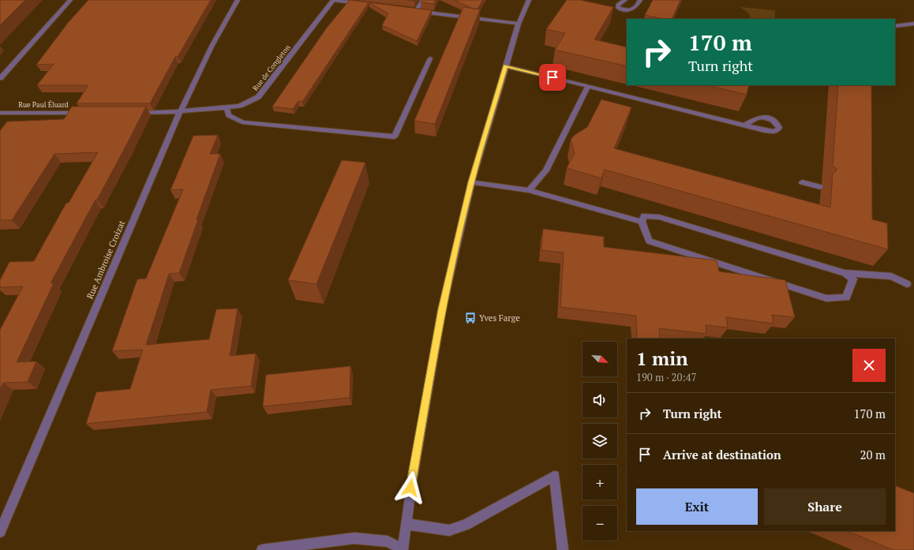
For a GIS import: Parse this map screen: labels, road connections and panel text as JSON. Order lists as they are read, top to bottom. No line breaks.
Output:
{"streets":{"street":["Rue de Congleton","Rue Paul Éluard","Rue Ambroise Croizat"]},"crossings":[["Rue de Congleton","Rue Ambroise Croizat"]],"places":{"bus stop":["Yves Farge"]},"north":"bottom right","page":{"turn":["170 m","Turn right"],"heading":["1 min","190 m · 20:47"],"map_buttons":["+","−"],"list":[{"name":"Turn right","value":"170 m"},{"name":"Arrive at destination","value":"20 m"}],"buttons":["Exit","Share"]}}
